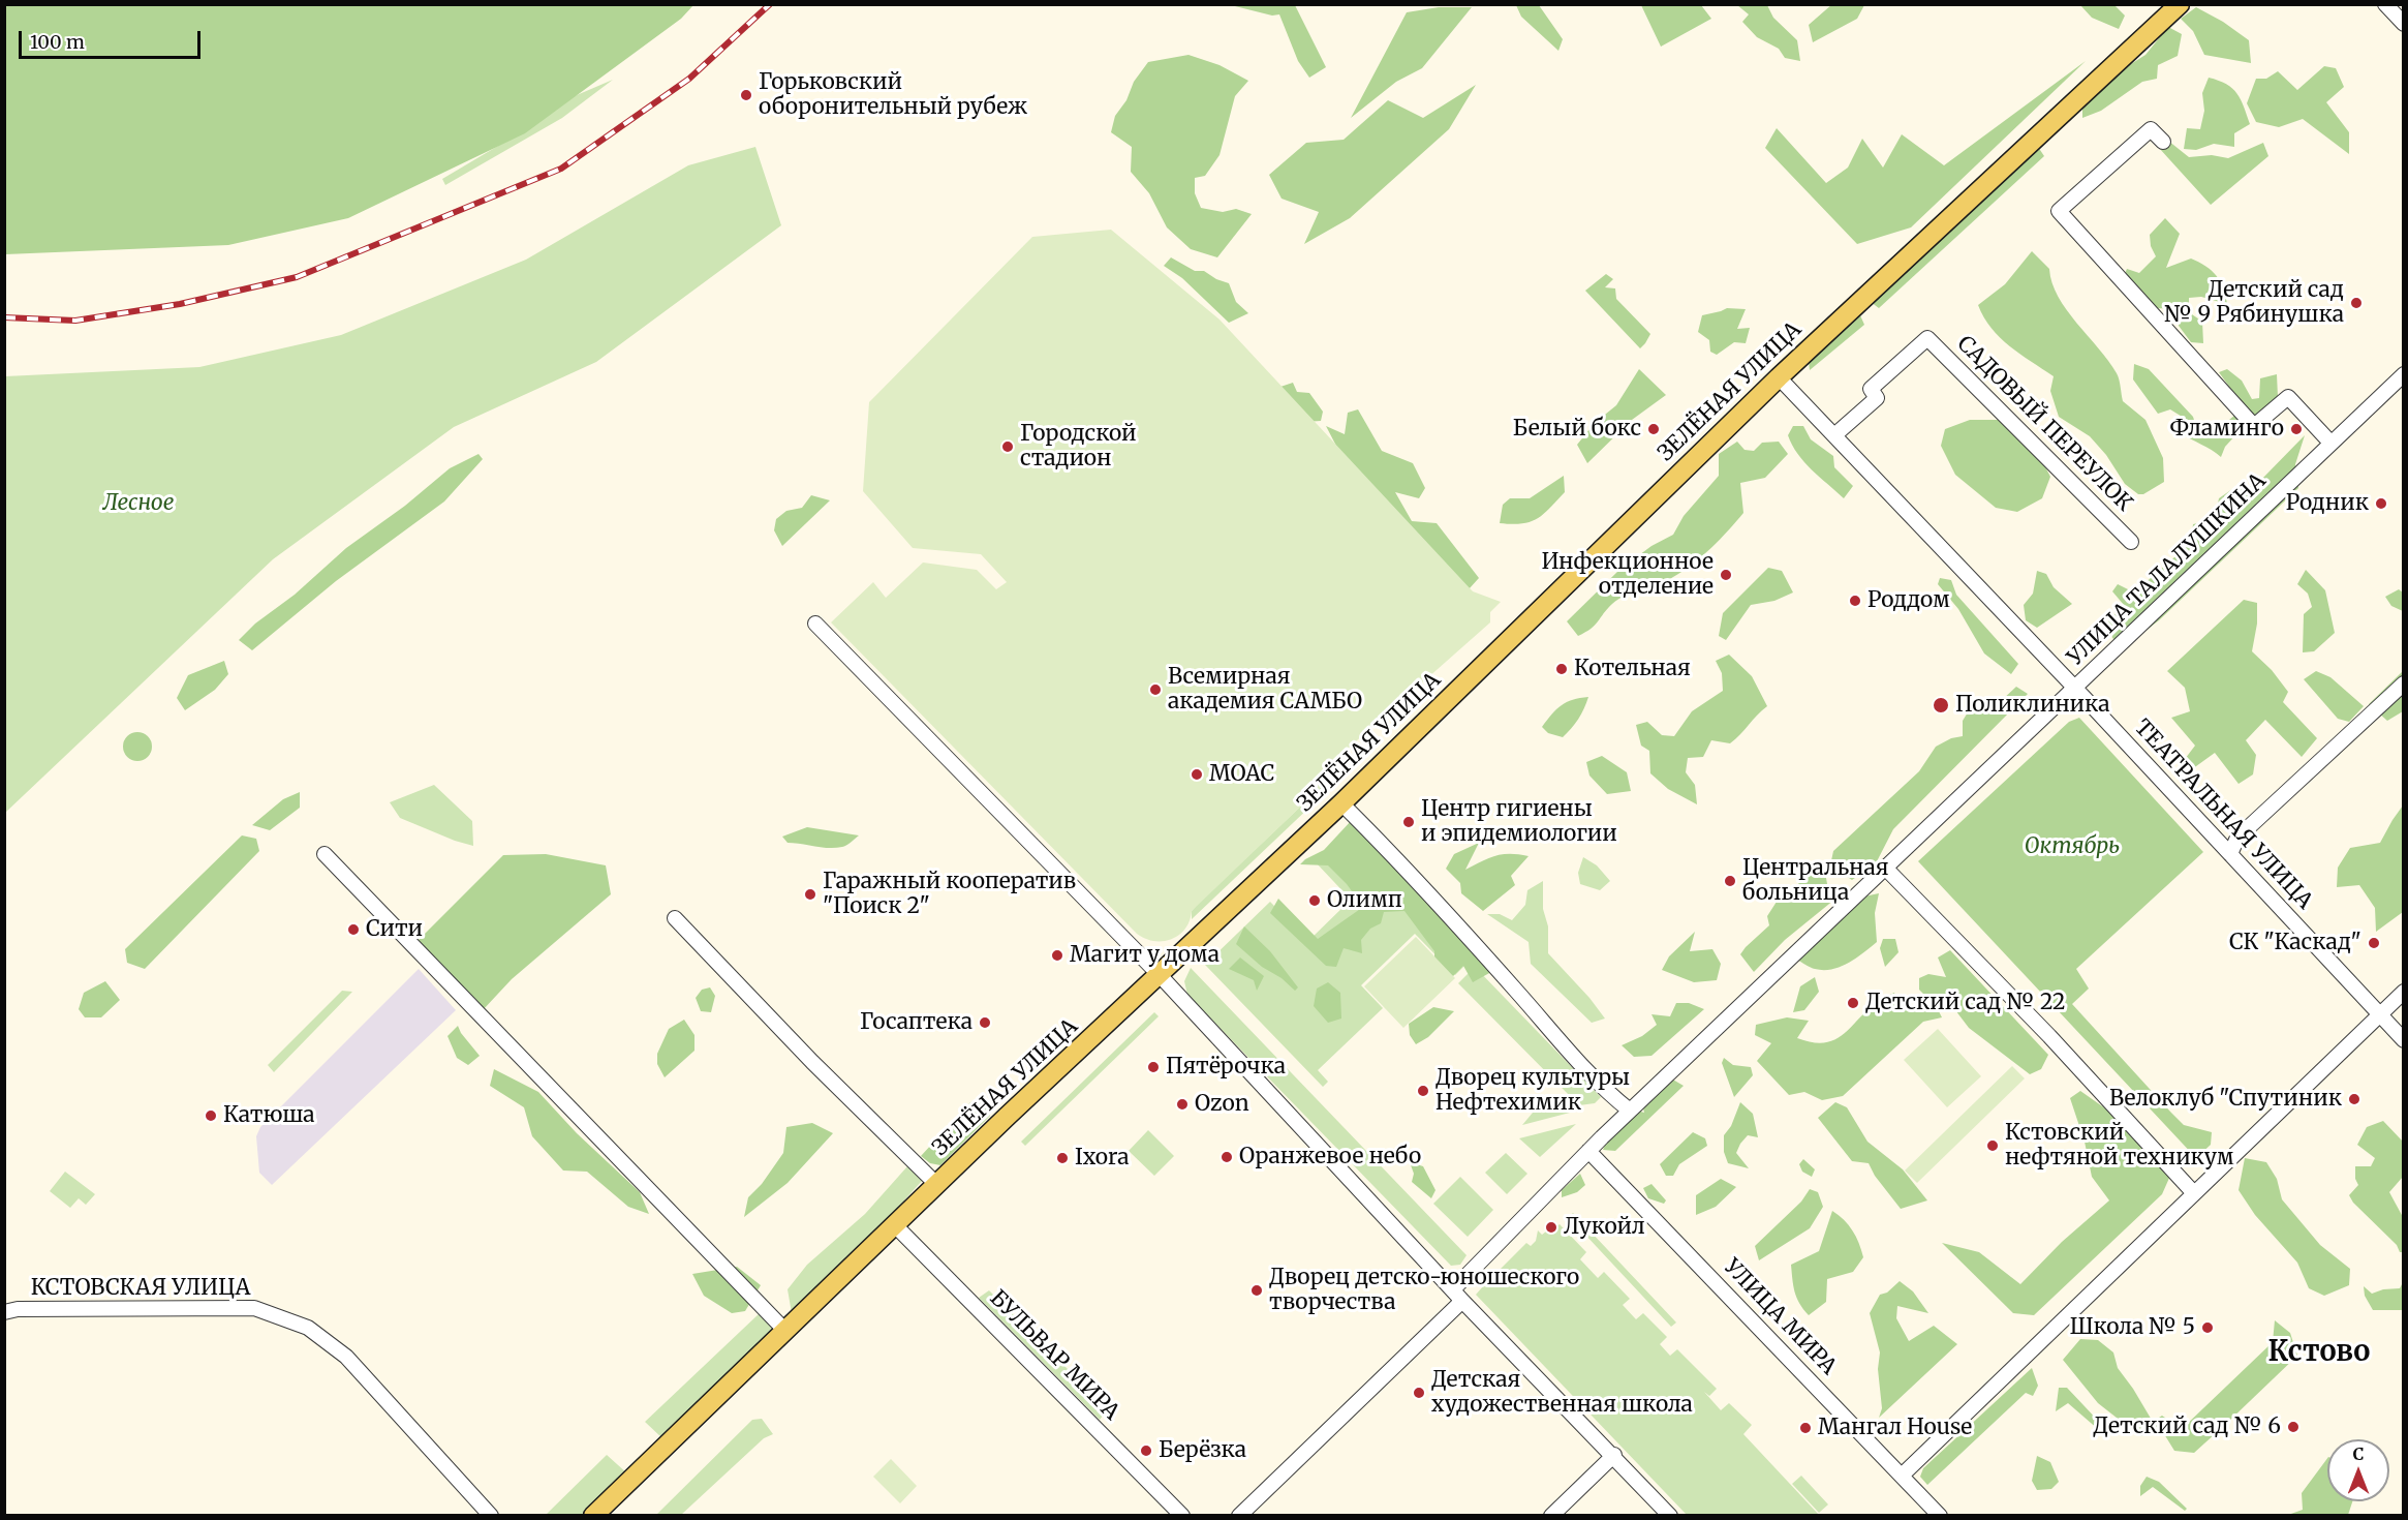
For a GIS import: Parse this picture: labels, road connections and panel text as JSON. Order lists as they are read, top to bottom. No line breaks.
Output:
{"streets":{"main road":["ЗЕЛЁНАЯ УЛИЦА"],"street":["САДОВЫЙ ПЕРЕУЛОК","УЛИЦА ТАЛАЛУШКИНА","ТЕАТРАЛЬНАЯ УЛИЦА","КСТОВСКАЯ УЛИЦА","УЛИЦА МИРА","БУЛЬВАР МИРА"]},"crossings":[["ЗЕЛЁНАЯ УЛИЦА","ТЕАТРАЛЬНАЯ УЛИЦА"],["ЗЕЛЁНАЯ УЛИЦА","БУЛЬВАР МИРА"],["САДОВЫЙ ПЕРЕУЛОК","ТЕАТРАЛЬНАЯ УЛИЦА"],["УЛИЦА ТАЛАЛУШКИНА","ТЕАТРАЛЬНАЯ УЛИЦА"],["УЛИЦА ТАЛАЛУШКИНА","УЛИЦА МИРА"]],"districts":["Кстово"],"parks":["Лесное","Октябрь"],"places":["Горьковский оборонительный рубеж","Детский сад № 9 Рябинушка","Белый бокс","Фламинго","Городской стадион","Родник","Инфекционное отделение","Роддом","Котельная","Всемирная академия САМБО","Поликлиника","МОАС","Центр гигиены и эпидемиологии","Центральная больница","Гаражный кооператив \"Поиск 2\"","Олимп","Сити","СК \"Каскад\"","Магит у дома","Детский сад № 22","Госаптека","Пятёрочка","Дворец культуры Нефтехимик","Велоклуб \"Спутиник","Ozon","Катюша","Кстовский нефтяной техникум","Оранжевое небо","Ixora","Лукойл","Дворец детско-юношеского творчества","Школа № 5","Детская художественная школа","Детский сад № 6","Мангал House","Берёзка"],"scale_bar":"100 m","north":"top"}
